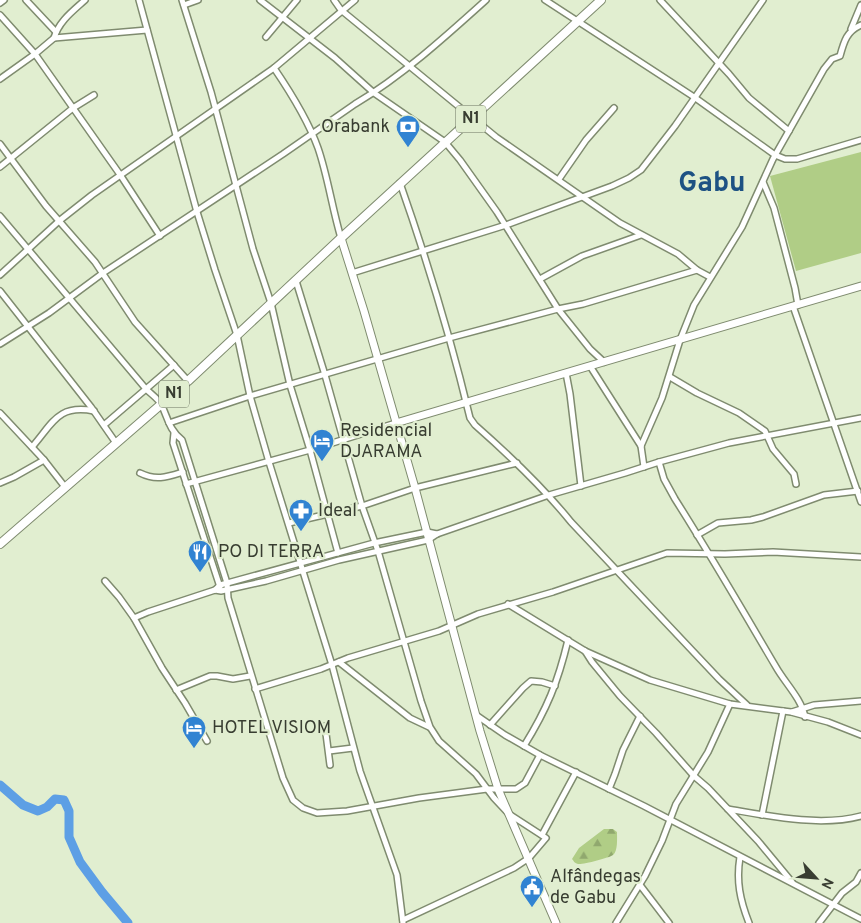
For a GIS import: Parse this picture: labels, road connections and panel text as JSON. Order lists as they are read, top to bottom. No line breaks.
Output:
{"streets":{"main road":["N1"]},"districts":["Gabu"],"places":{"bank":["Orabank"],"hotel":["Residencial DJARAMA","HOTEL VISIOM"],"pharmacy":["Ideal"],"restaurant":["PO DI TERRA"],"public building":["Alfândegas de Gabu"]},"north":"bottom right"}
